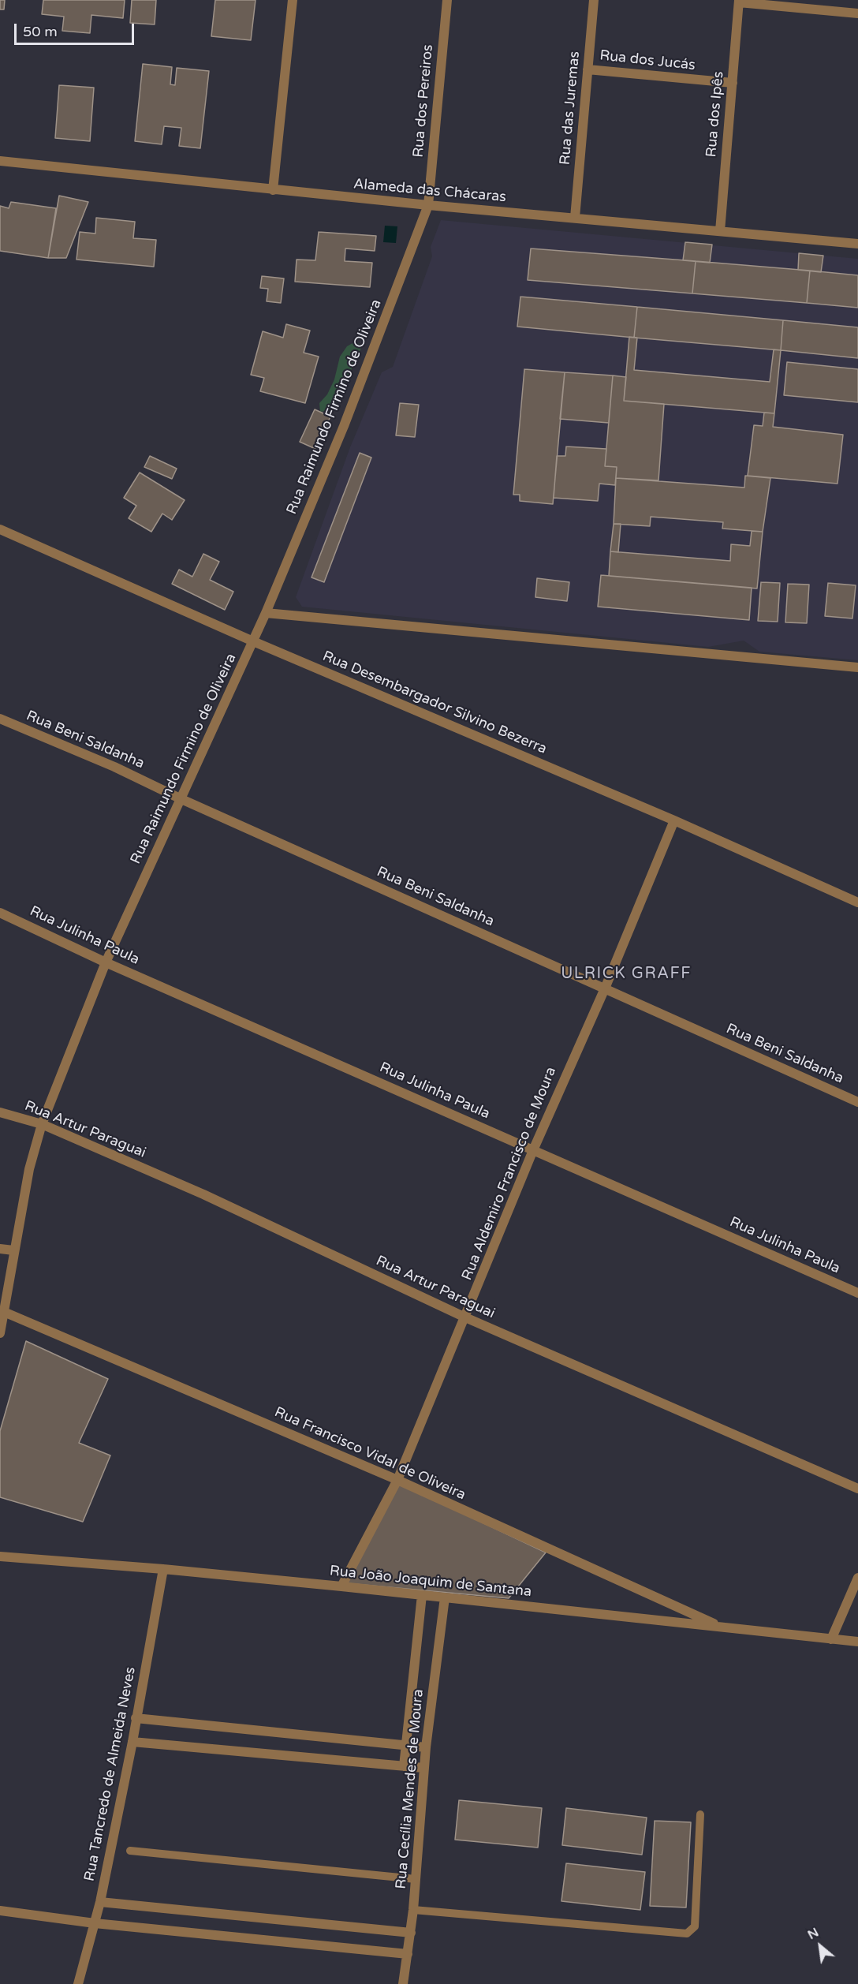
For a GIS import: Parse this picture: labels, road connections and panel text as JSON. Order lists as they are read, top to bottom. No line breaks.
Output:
{"streets":{"street":["Rua dos Jucás","Rua dos Pereiros","Rua das Juremas","Rua dos Ipês","Alameda das Chácaras","Rua Raimundo Firmino de Oliveira","Rua Desembargador Silvino Bezerra","Rua Beni Saldanha","Rua Julinha Paula","Rua Artur Paraguai","Rua Aldemiro Francisco de Moura","Rua Francisco Vidal de Oliveira","Rua João Joaquim de Santana","Rua Tancredo de Almeida Neves","Rua Cecília Mendes de Moura"]},"crossings":[["Rua dos Jucás","Rua das Juremas"],["Rua dos Jucás","Rua dos Ipês"],["Rua dos Pereiros","Alameda das Chácaras"],["Rua dos Pereiros","Rua Raimundo Firmino de Oliveira"],["Rua das Juremas","Alameda das Chácaras"],["Rua dos Ipês","Alameda das Chácaras"],["Alameda das Chácaras","Rua Raimundo Firmino de Oliveira"],["Rua Raimundo Firmino de Oliveira","Rua Desembargador Silvino Bezerra"],["Rua Raimundo Firmino de Oliveira","Rua Beni Saldanha"],["Rua Raimundo Firmino de Oliveira","Rua Julinha Paula"],["Rua Raimundo Firmino de Oliveira","Rua Artur Paraguai"],["Rua Raimundo Firmino de Oliveira","Rua Francisco Vidal de Oliveira"],["Rua Desembargador Silvino Bezerra","Rua Aldemiro Francisco de Moura"],["Rua Beni Saldanha","Rua Aldemiro Francisco de Moura"],["Rua Julinha Paula","Rua Aldemiro Francisco de Moura"],["Rua Artur Paraguai","Rua Aldemiro Francisco de Moura"],["Rua Aldemiro Francisco de Moura","Rua Francisco Vidal de Oliveira"],["Rua Aldemiro Francisco de Moura","Rua João Joaquim de Santana"],["Rua Francisco Vidal de Oliveira","Rua João Joaquim de Santana"],["Rua João Joaquim de Santana","Rua Tancredo de Almeida Neves"],["Rua João Joaquim de Santana","Rua Cecília Mendes de Moura"]],"districts":["ULRICK GRAFF"],"scale_bar":"50 m","north":"top left"}
